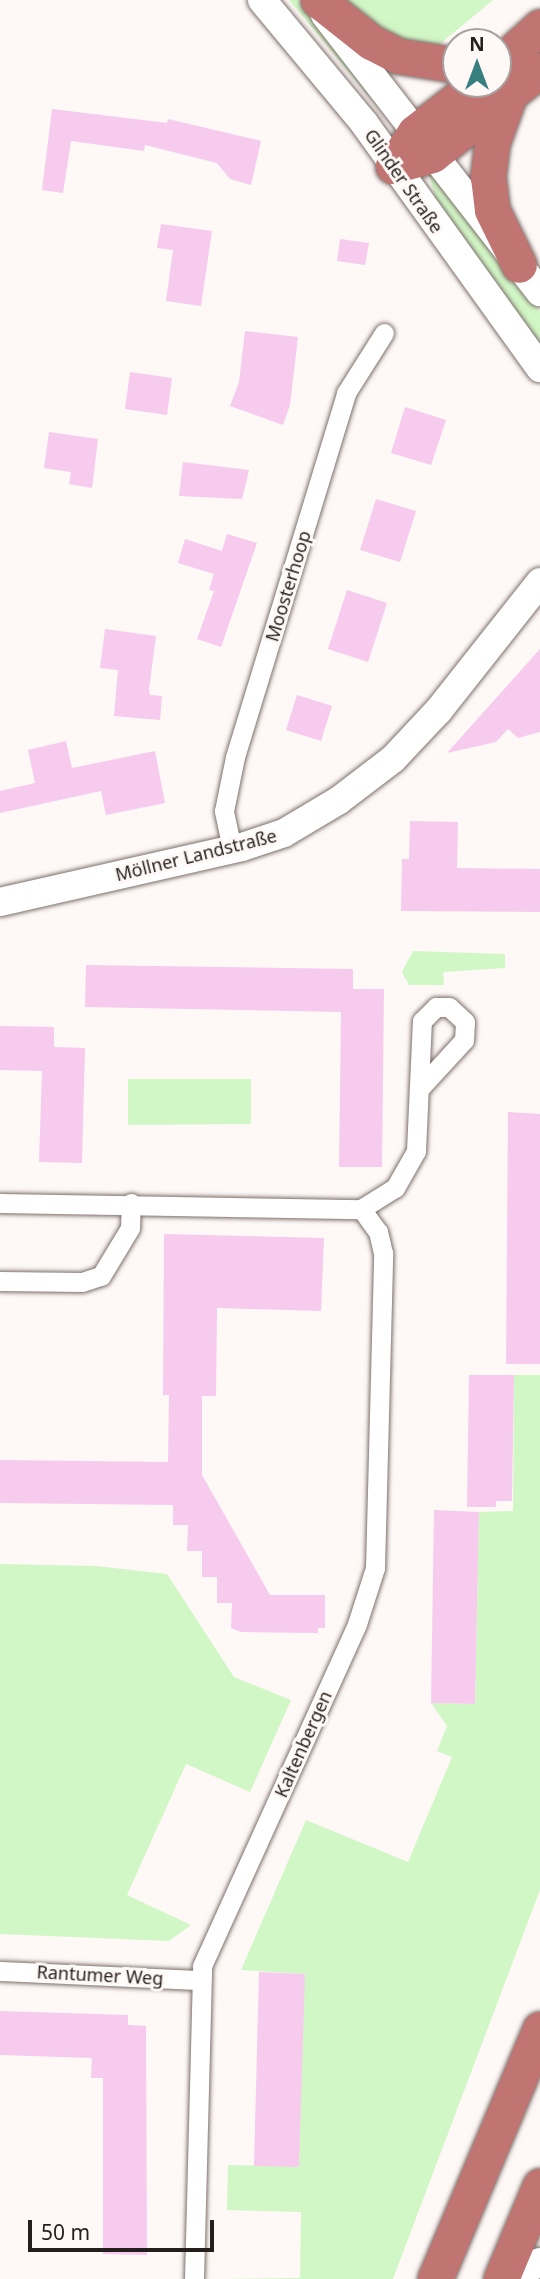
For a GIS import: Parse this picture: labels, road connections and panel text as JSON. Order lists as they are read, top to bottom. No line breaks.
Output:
{"streets":{"main road":["Glinder Straße","Möllner Landstraße"],"street":["Moosterhoop","Kaltenbergen","Rantumer Weg"]},"crossings":[["Moosterhoop","Möllner Landstraße"],["Kaltenbergen","Rantumer Weg"]],"scale_bar":"50 m","north":"top"}
